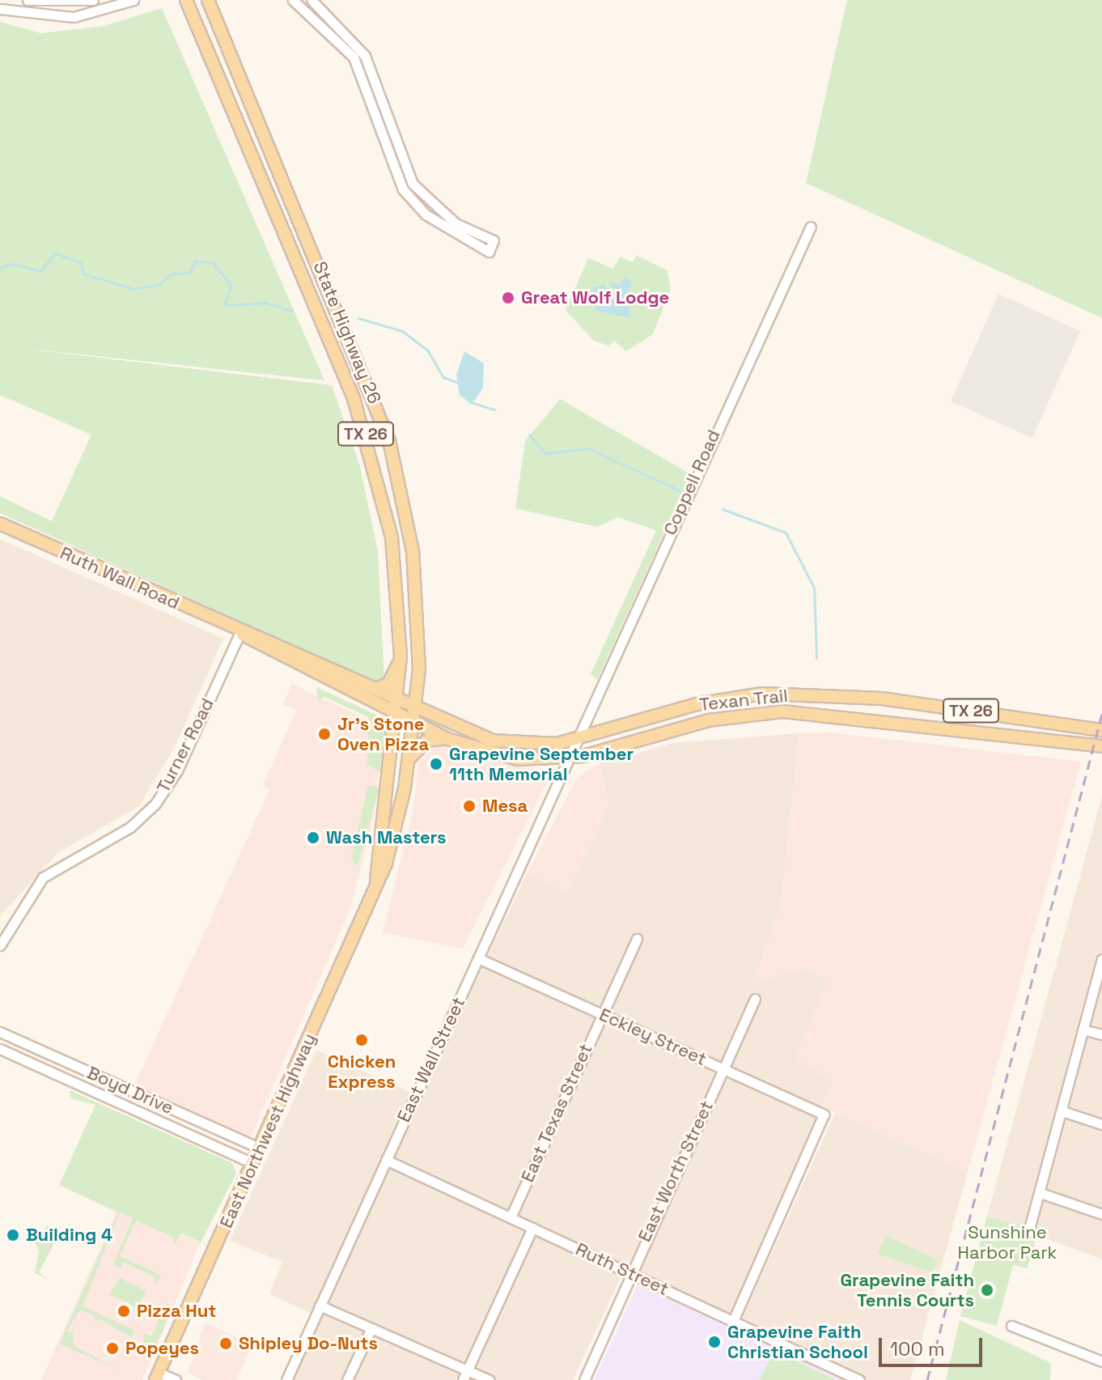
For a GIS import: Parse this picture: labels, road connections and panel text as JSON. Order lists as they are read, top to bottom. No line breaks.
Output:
{"streets":{"main road":["State Highway 26","TX 26","Ruth Wall Road","Texan Trail","East Northwest Highway"],"street":["Coppell Road","Turner Road","Eckley Street","East Wall Street","Boyd Drive","East Texas Street","East Worth Street","Ruth Street"]},"crossings":[["State Highway 26","TX 26"],["State Highway 26","Ruth Wall Road"],["State Highway 26","Texan Trail"],["State Highway 26","East Northwest Highway"],["TX 26","Texan Trail"],["Coppell Road","Texan Trail"],["Coppell Road","East Wall Street"],["Ruth Wall Road","Texan Trail"],["Ruth Wall Road","Turner Road"],["Ruth Wall Road","East Northwest Highway"],["Texan Trail","East Wall Street"],["Texan Trail","East Northwest Highway"],["Eckley Street","East Wall Street"],["Eckley Street","East Texas Street"],["Eckley Street","East Worth Street"],["Eckley Street","Ruth Street"],["East Wall Street","Ruth Street"],["Boyd Drive","East Northwest Highway"],["East Texas Street","Ruth Street"],["East Worth Street","Ruth Street"]],"parks":["Sunshine Harbor Park"],"places":["Great Wolf Lodge","Jr's Stone Oven Pizza","Grapevine September 11th Memorial","Mesa","Wash Masters","Chicken Express","Building 4","Grapevine Faith Tennis Courts","Pizza Hut","Grapevine Faith Christian School","Shipley Do-Nuts","Popeyes"],"scale_bar":"100 m"}
